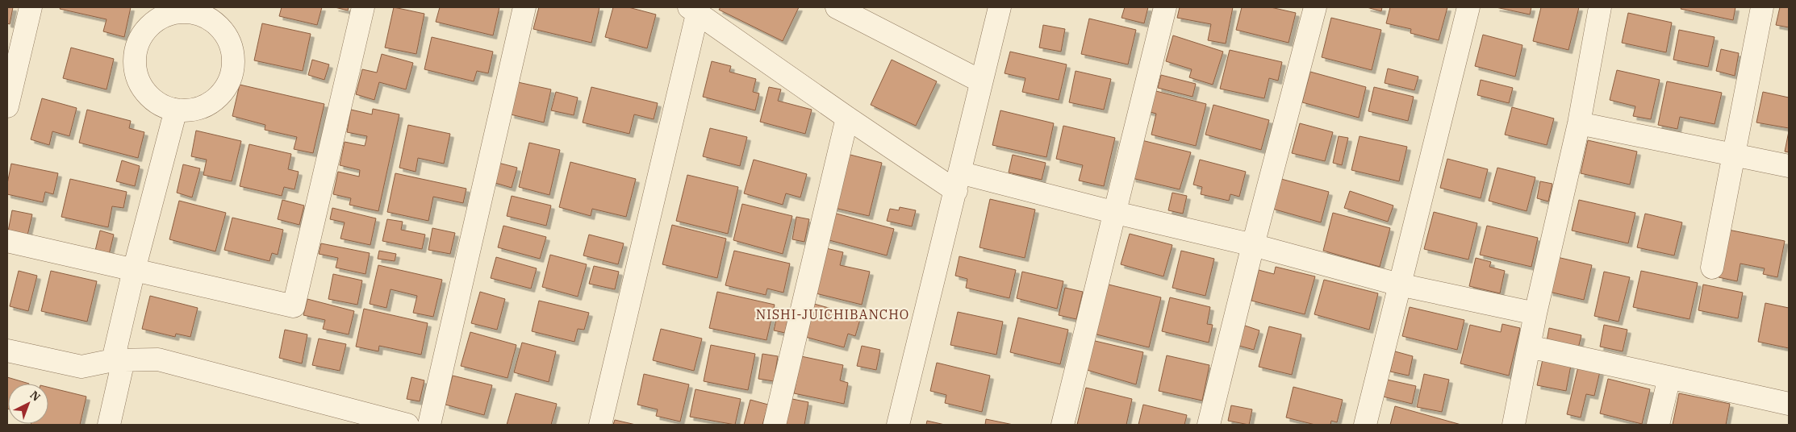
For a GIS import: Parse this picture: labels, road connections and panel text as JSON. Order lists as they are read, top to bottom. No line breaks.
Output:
{"districts":["NISHI-JUICHIBANCHO"],"north":"top right"}
